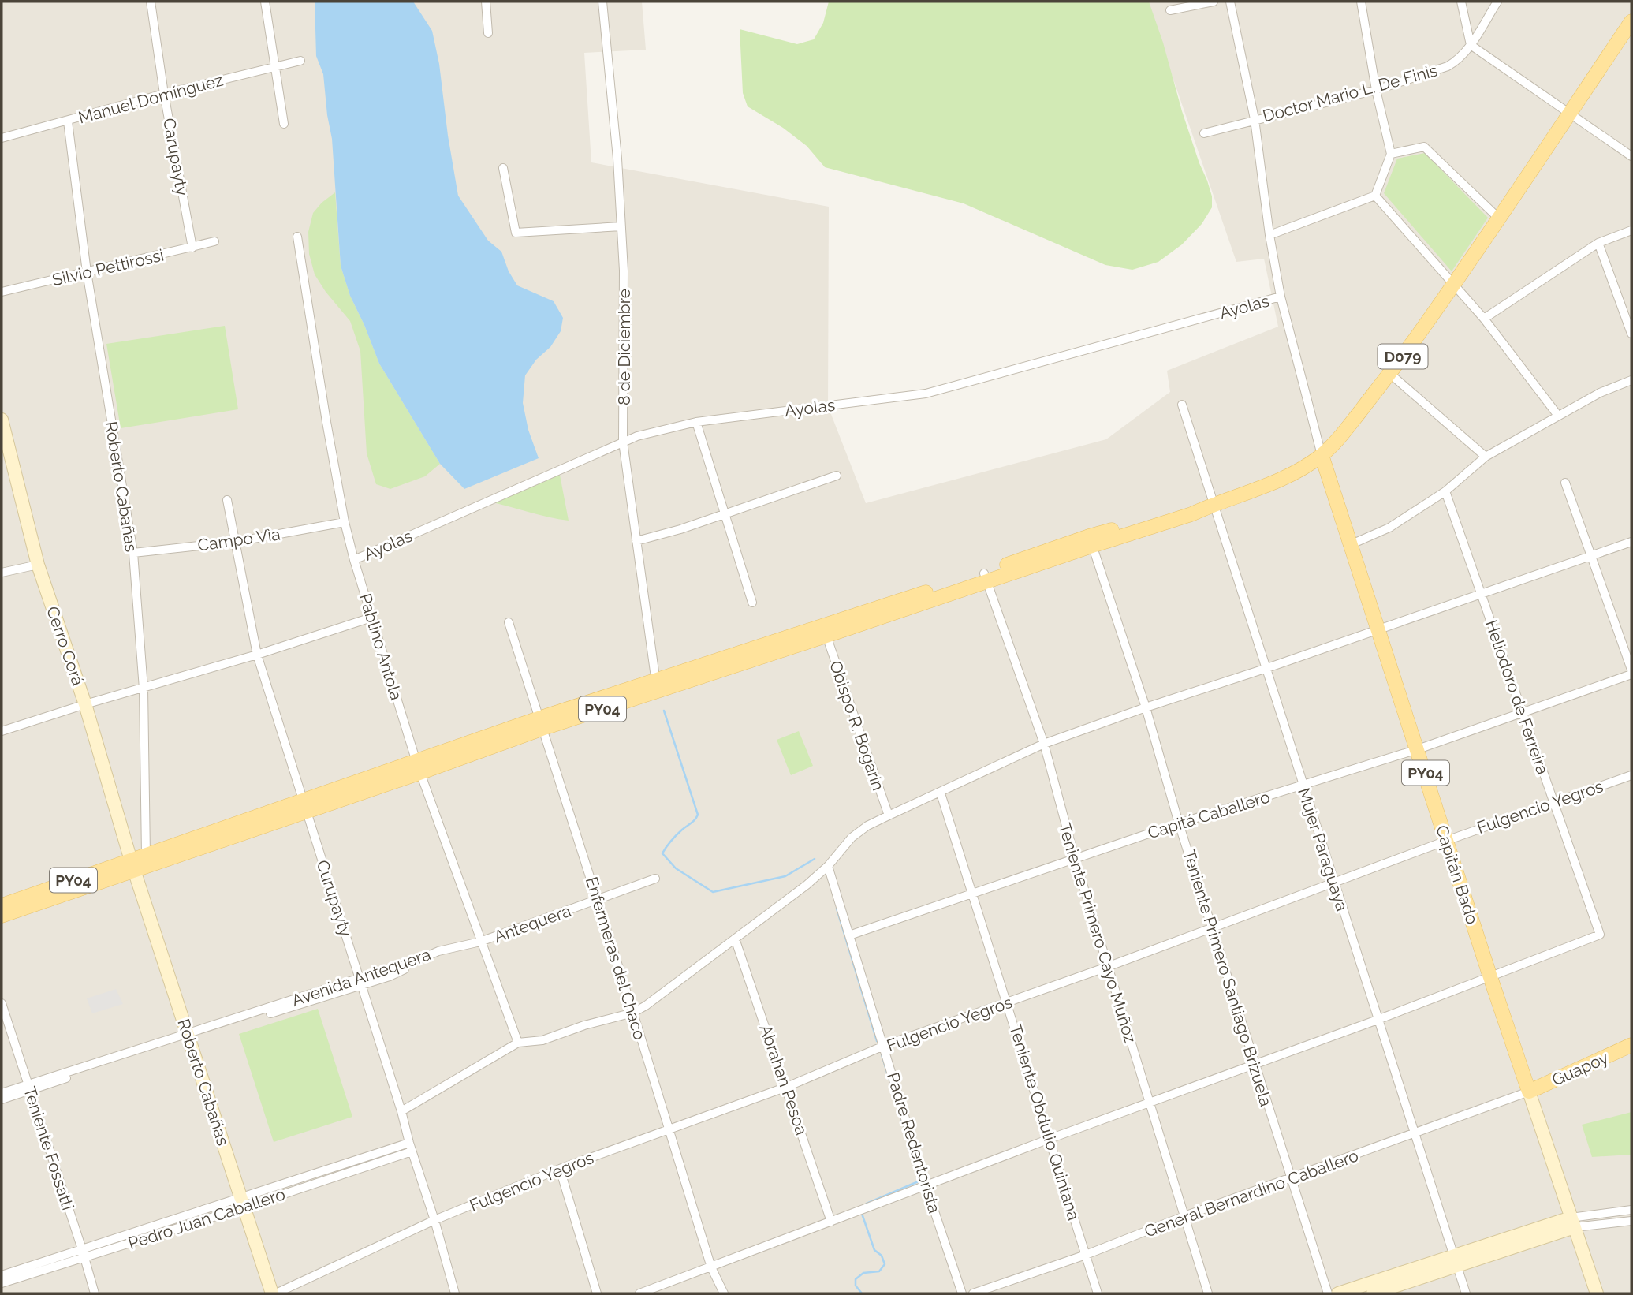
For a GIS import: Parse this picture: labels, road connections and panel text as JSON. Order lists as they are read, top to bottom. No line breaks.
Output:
{"streets":{"main road":["D079","Roberto Cabañas","Cerro Corá","PY04","Capitán Bado","Guapoy"],"street":["Doctor Mario L. De Finis","Manuel Domínguez","Carupayty","Silvio Pettirossi","Ayolas","8 de Diciembre","Campo Vìa","Pablino Antola","Heliodoro de Ferreira","Obispo R. Bogarín","Fulgencio Yegros","Capitá Caballero","Mujer Paraguaya","Curupayty","Antequera","Teniente Primero Cayo Muñoz","Enfermeras del Chaco","Avenida Antequera","Teniente Primero Santiago Brizuela","Abrahan Pesoa","Teniente Obdulio Quintana","Padre Redentorista","Teniente Fossatti","General Bernardino Caballero","Pedro Juan Caballero"]},"crossings":[["Manuel Domínguez","Carupayty"],["Manuel Domínguez","Roberto Cabañas"],["Carupayty","Silvio Pettirossi"],["Silvio Pettirossi","Roberto Cabañas"],["Ayolas","8 de Diciembre"],["Ayolas","Pablino Antola"],["8 de Diciembre","PY04"],["D079","PY04"],["D079","Capitán Bado"],["Roberto Cabañas","Campo Vìa"],["Roberto Cabañas","Cerro Corá"],["Roberto Cabañas","PY04"],["Roberto Cabañas","Avenida Antequera"],["Roberto Cabañas","Pedro Juan Caballero"],["Campo Vìa","Pablino Antola"],["Campo Vìa","Curupayty"],["Cerro Corá","PY04"],["Pablino Antola","PY04"],["Pablino Antola","Antequera"],["Heliodoro de Ferreira","Fulgencio Yegros"],["Heliodoro de Ferreira","Capitá Caballero"],["Heliodoro de Ferreira","Capitán Bado"],["PY04","Obispo R. Bogarín"],["PY04","Mujer Paraguaya"],["PY04","Capitán Bado"],["PY04","Curupayty"],["PY04","Teniente Primero Cayo Muñoz"],["PY04","Enfermeras del Chaco"],["PY04","Teniente Primero Santiago Brizuela"],["Fulgencio Yegros","Mujer Paraguaya"],["Fulgencio Yegros","Capitán Bado"],["Fulgencio Yegros","Curupayty"],["Fulgencio Yegros","Teniente Primero Cayo Muñoz"],["Fulgencio Yegros","Enfermeras del Chaco"],["Fulgencio Yegros","Teniente Primero Santiago Brizuela"],["Fulgencio Yegros","Abrahan Pesoa"],["Fulgencio Yegros","Teniente Obdulio Quintana"],["Fulgencio Yegros","Padre Redentorista"],["Capitá Caballero","Mujer Paraguaya"],["Capitá Caballero","Capitán Bado"],["Capitá Caballero","Teniente Primero Cayo Muñoz"],["Capitá Caballero","Teniente Primero Santiago Brizuela"],["Capitá Caballero","Teniente Obdulio Quintana"],["Capitá Caballero","Padre Redentorista"],["Mujer Paraguaya","General Bernardino Caballero"],["Capitán Bado","Guapoy"],["Capitán Bado","General Bernardino Caballero"],["Curupayty","Avenida Antequera"],["Curupayty","Pedro Juan Caballero"],["Antequera","Enfermeras del Chaco"],["Antequera","Avenida Antequera"],["Teniente Primero Cayo Muñoz","General Bernardino Caballero"],["Avenida Antequera","Teniente Fossatti"],["Teniente Primero Santiago Brizuela","General Bernardino Caballero"],["Guapoy","General Bernardino Caballero"],["Teniente Obdulio Quintana","General Bernardino Caballero"],["Teniente Fossatti","Pedro Juan Caballero"]]}
